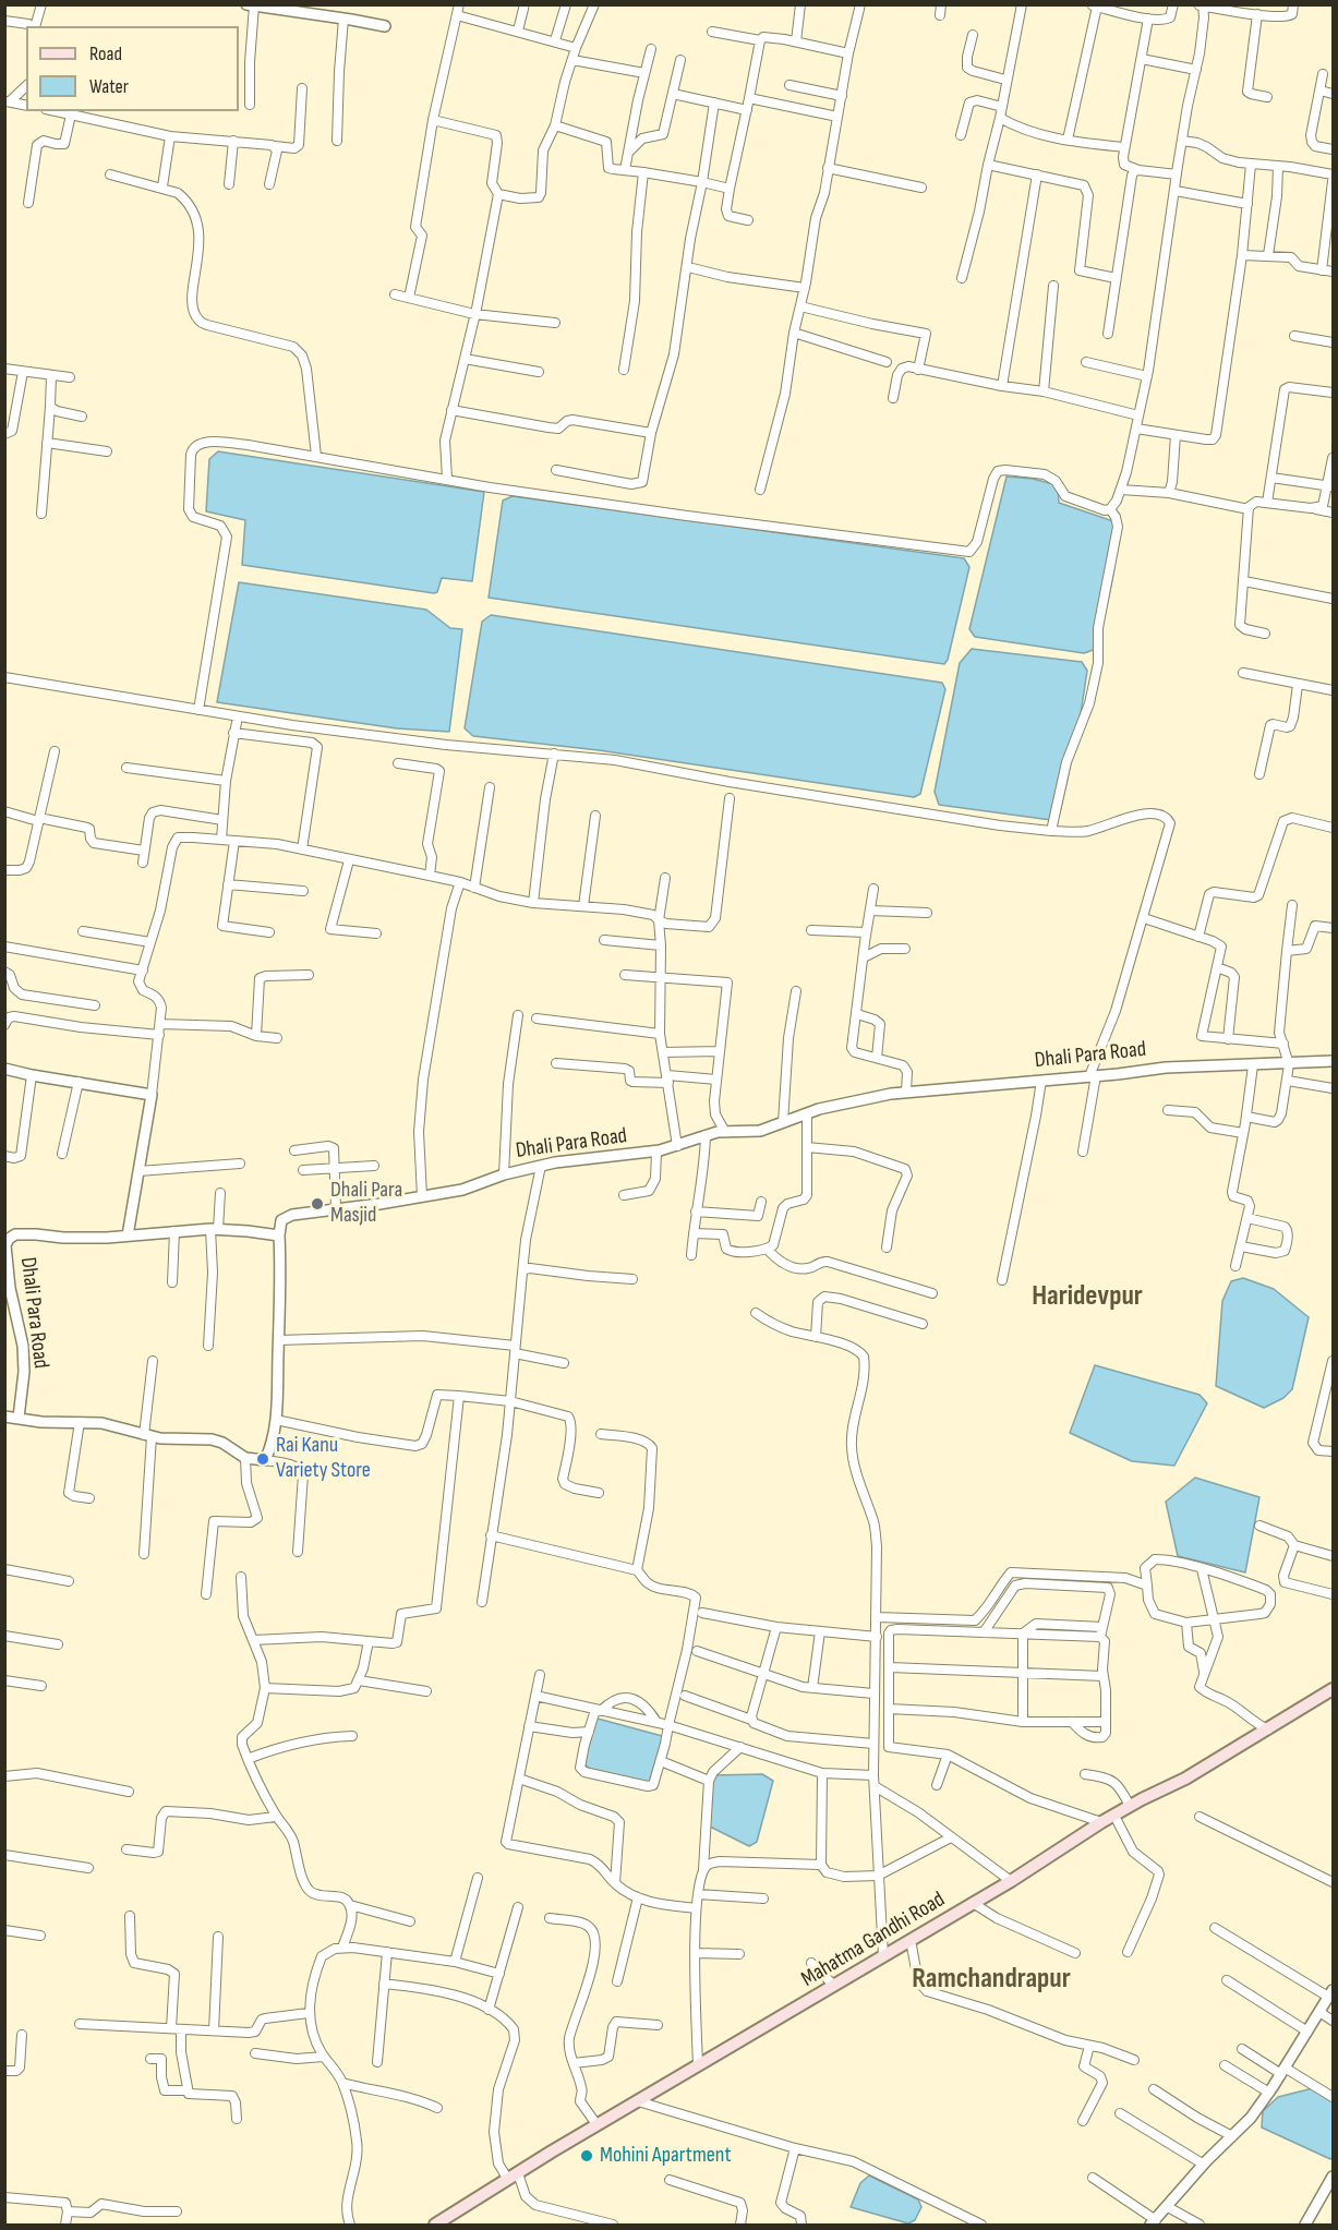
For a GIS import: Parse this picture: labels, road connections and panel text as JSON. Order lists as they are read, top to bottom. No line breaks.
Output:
{"streets":{"main road":["Mahatma Gandhi Road"],"street":["Dhali Para Road"]},"districts":["Haridevpur","Ramchandrapur"],"places":["Dhali Para Masjid","Rai Kanu Variety Store","Mohini Apartment"],"legend":["Road","Water"]}
